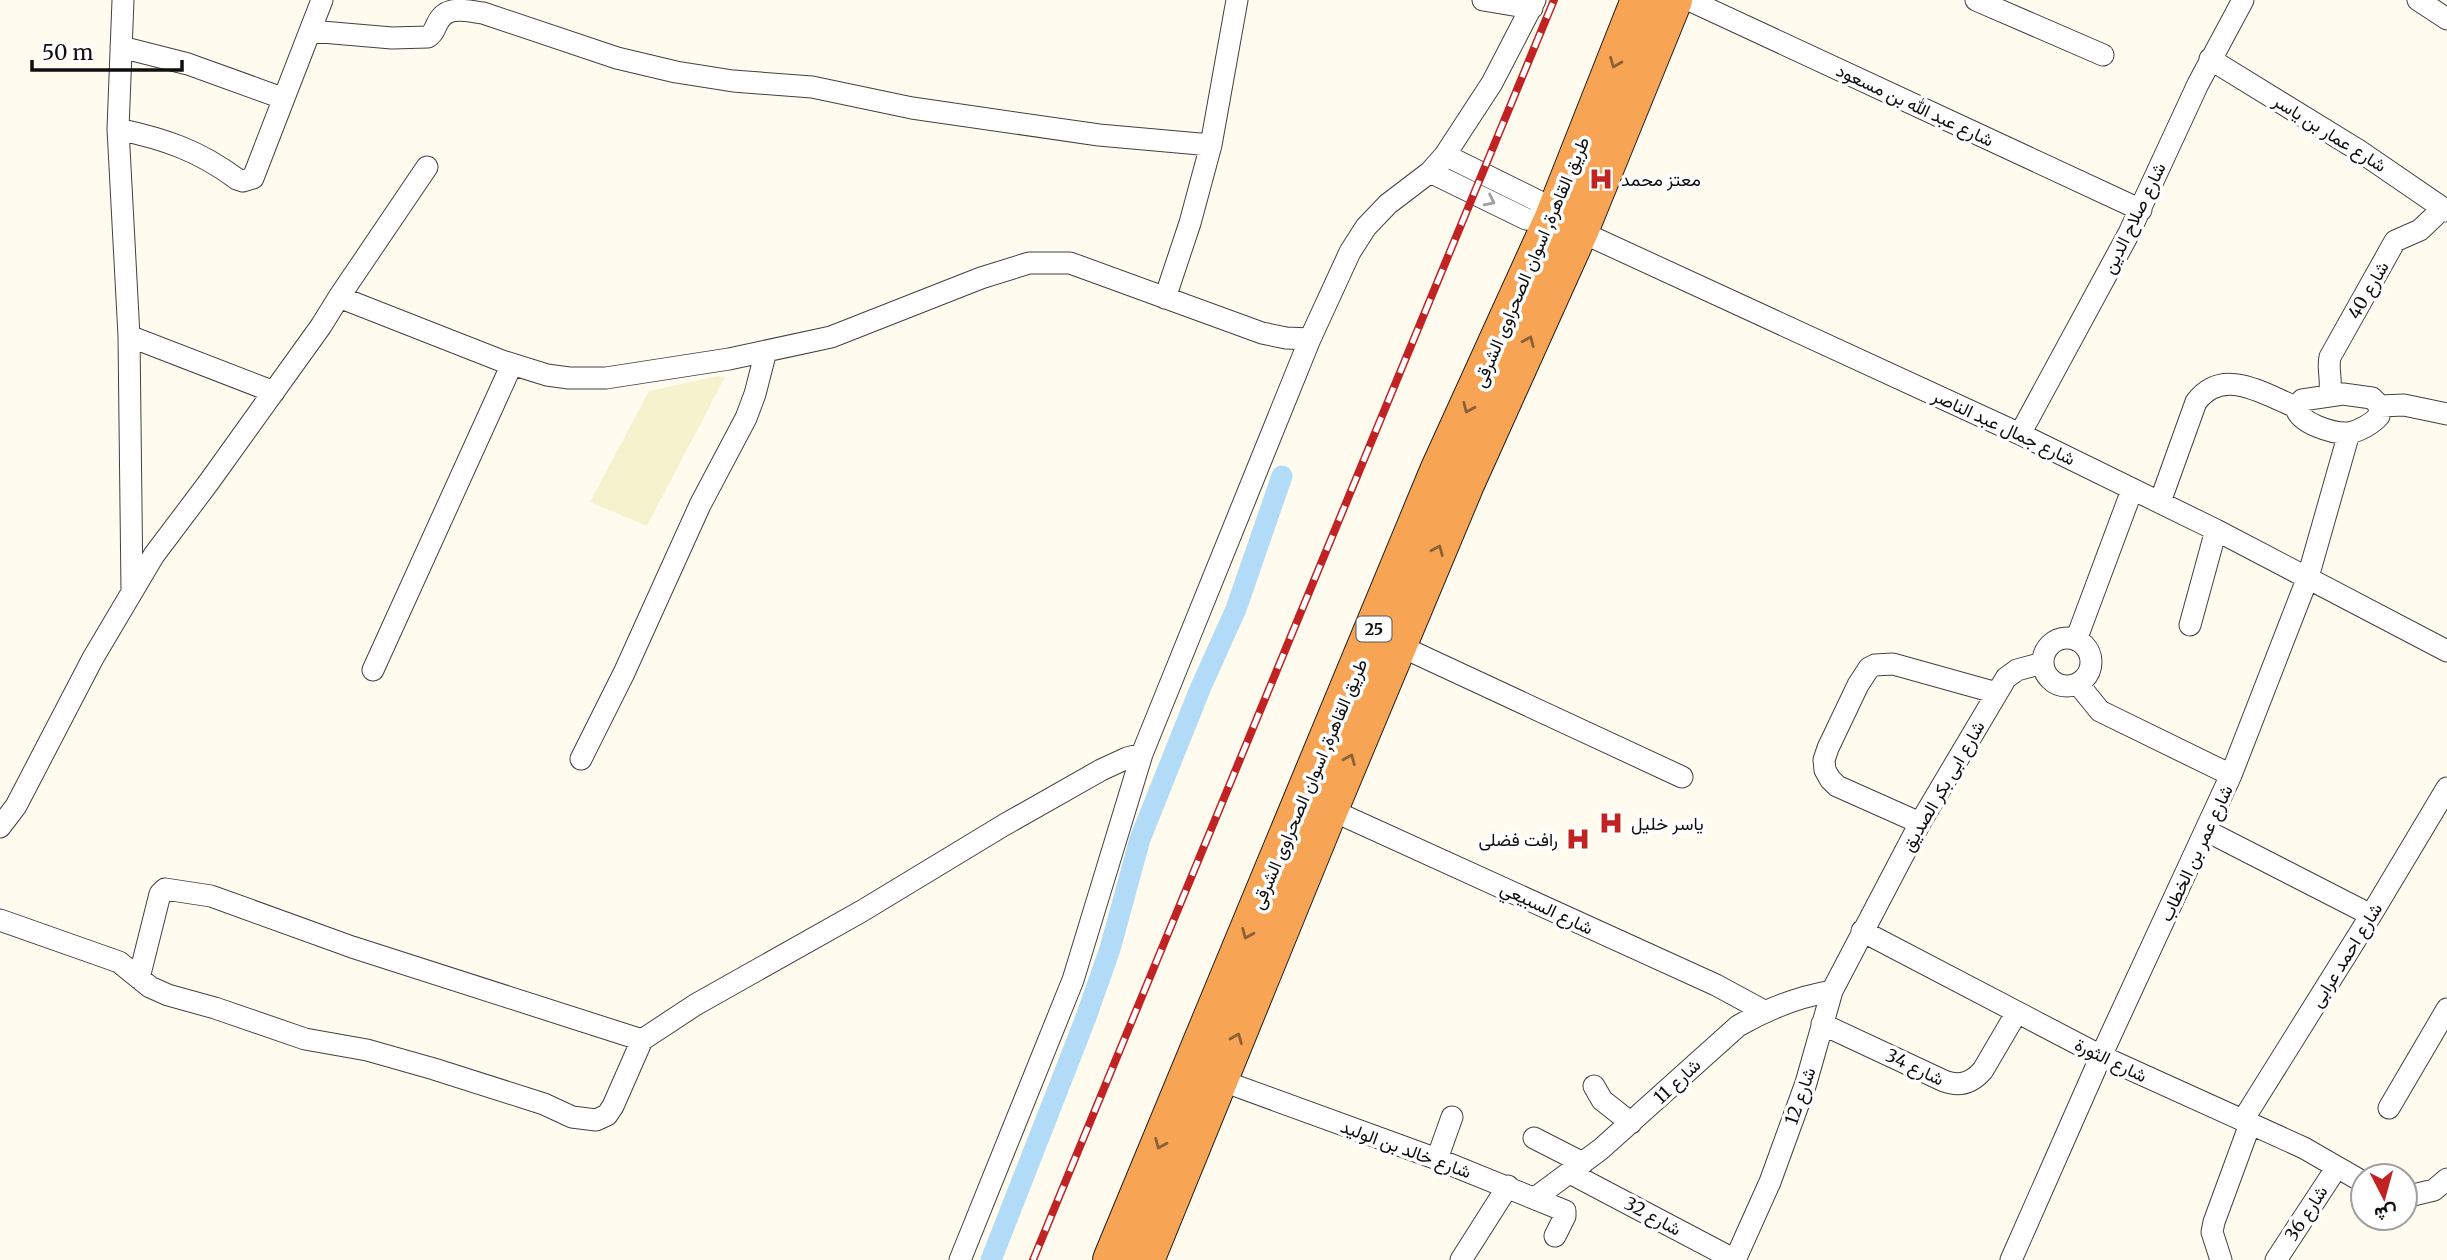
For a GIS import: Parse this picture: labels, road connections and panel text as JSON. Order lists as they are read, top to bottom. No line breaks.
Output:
{"streets":{"highway":["طريق القاهرة, اسوان الصحراوى الشرقى","25"],"street":["شارع عبد الله بن مسعود","شارع عمار بن ياسر","شارع صلاح الدين","شارع 40","شارع جمال عبد الناصر","شارع ابى بكر الصديق","شارع عمر بن الخطاب","شارع السبيعي","شارع احمد عرابى","شارع الثورة","شارع 34","شارع 11","شارع 12","شارع خالد بن الوليد","شارع 36","شارع 32"]},"crossings":[["شارع عبد الله بن مسعود","شارع صلاح الدين"],["شارع عمار بن ياسر","شارع صلاح الدين"],["شارع عمار بن ياسر","شارع 40"],["شارع صلاح الدين","شارع جمال عبد الناصر"],["طريق القاهرة, اسوان الصحراوى الشرقى","شارع جمال عبد الناصر"],["طريق القاهرة, اسوان الصحراوى الشرقى","شارع السبيعي"],["طريق القاهرة, اسوان الصحراوى الشرقى","شارع خالد بن الوليد"],["شارع جمال عبد الناصر","شارع عمر بن الخطاب"],["شارع ابى بكر الصديق","شارع الثورة"],["شارع ابى بكر الصديق","شارع 12"],["شارع عمر بن الخطاب","شارع الثورة"],["شارع السبيعي","شارع 11"],["شارع احمد عرابى","شارع الثورة"],["شارع الثورة","شارع 34"],["شارع الثورة","شارع 12"],["شارع الثورة","شارع 36"],["شارع 34","شارع 12"],["شارع 11","شارع 12"],["شارع 11","شارع خالد بن الوليد"],["شارع 11","شارع 32"],["شارع 12","شارع 32"]],"places":{"hospital":["معتز محمد","ياسر خليل","رافت فضلى"]},"scale_bar":"50 m","north":"bottom"}
